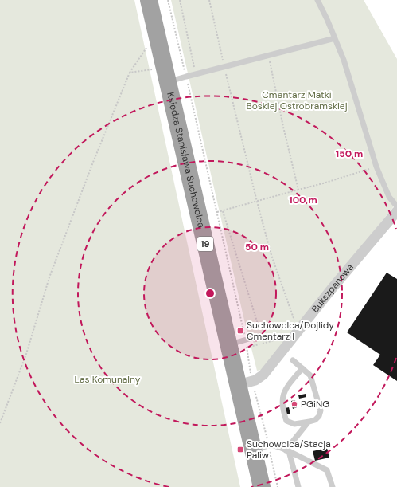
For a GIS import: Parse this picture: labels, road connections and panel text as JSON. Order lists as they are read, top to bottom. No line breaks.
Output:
{"streets":{"highway":["Księdza Stanisława Suchowolca","19"],"street":["Bukszpanowa"]},"crossings":[["Księdza Stanisława Suchowolca","Bukszpanowa"]],"parks":["Cmentarz Matki Boskiej Ostrobramskiej","Las Komunalny"],"places":{"transit":["Suchowolca/Dojlidy Cmentarz I","Suchowolca/Stacja Paliw"],"other":["PGiNG"]},"rings":["150 m","100 m","50 m"]}
